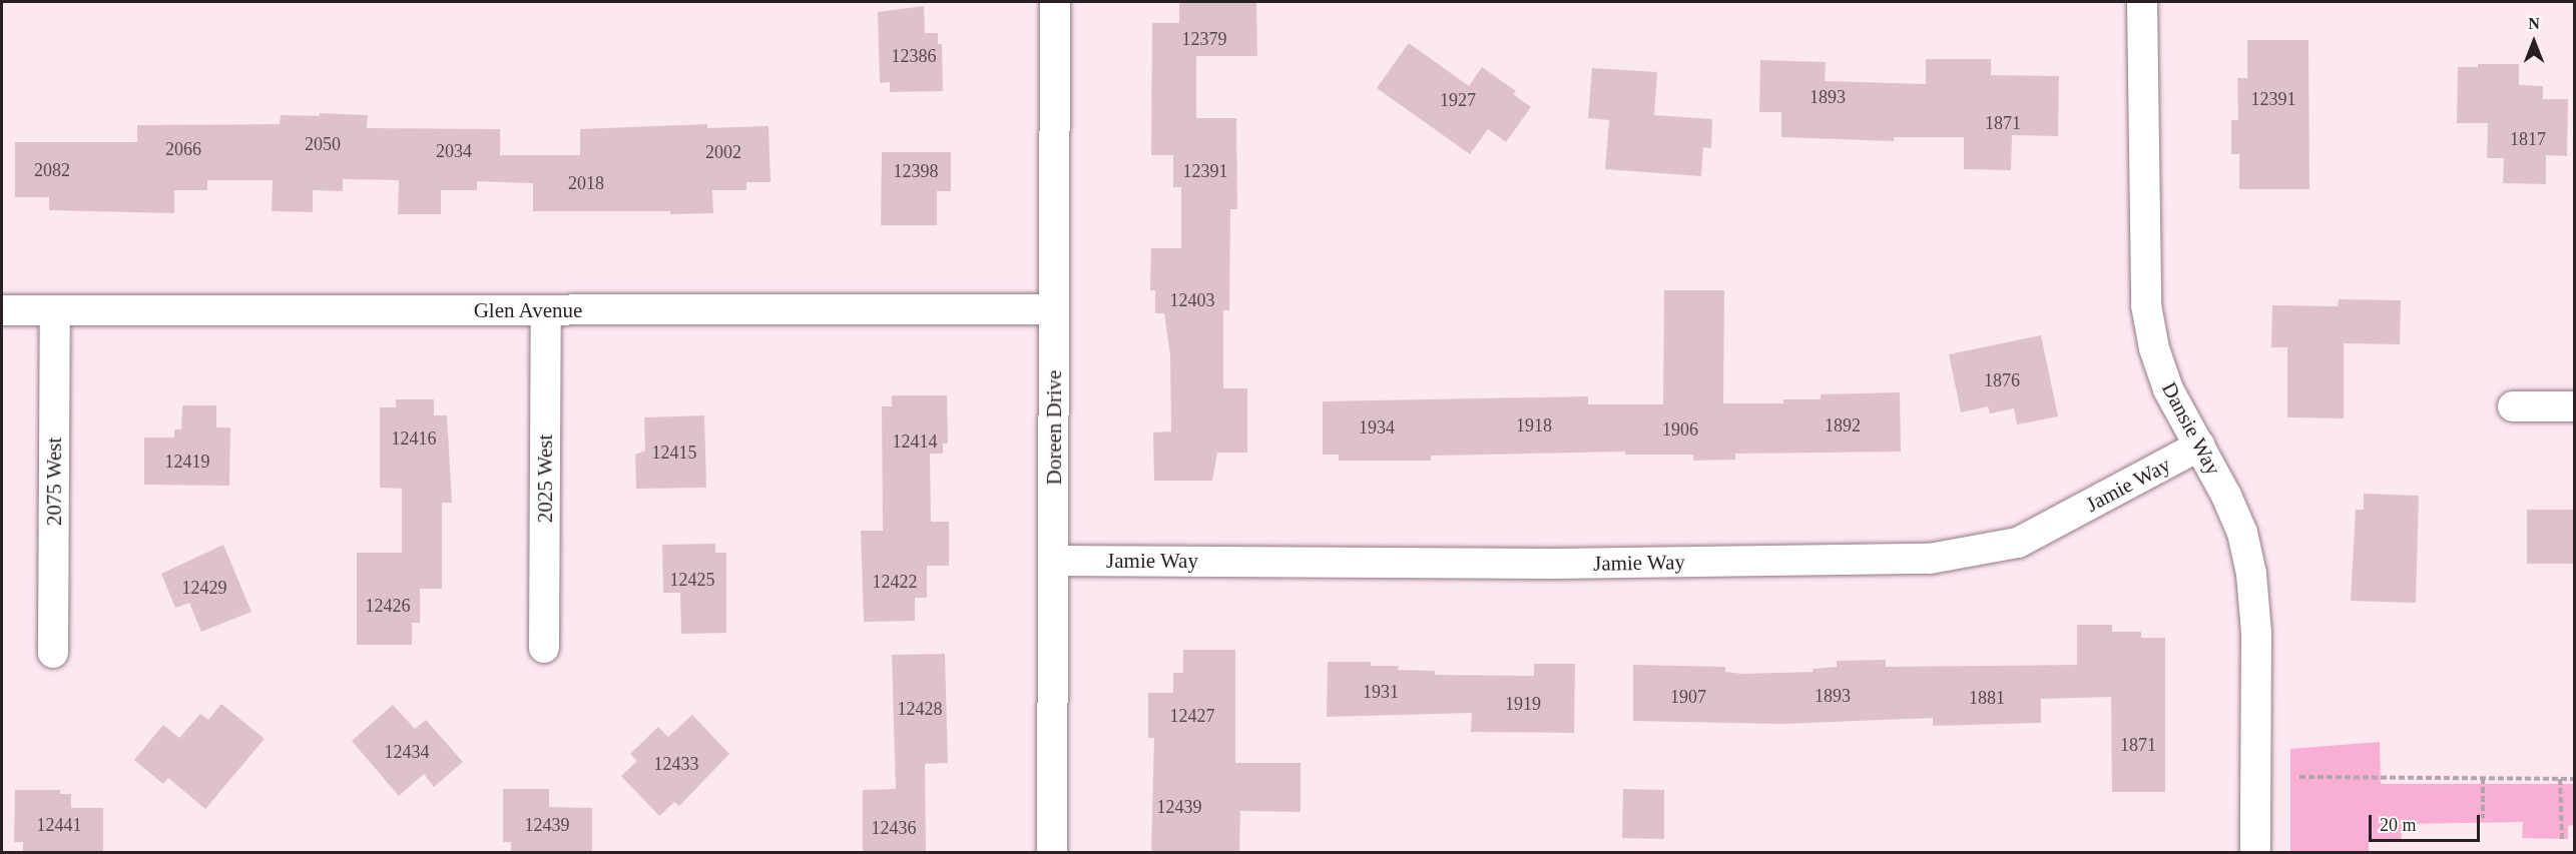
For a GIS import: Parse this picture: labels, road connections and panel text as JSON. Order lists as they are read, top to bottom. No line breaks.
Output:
{"streets":{"street":["Glen Avenue","Doreen Drive","Dansie Way","2025 West","2075 West","Jamie Way"]},"crossings":[["Glen Avenue","Doreen Drive"],["Glen Avenue","2025 West"],["Glen Avenue","2075 West"],["Doreen Drive","Jamie Way"],["Dansie Way","Jamie Way"]],"house_numbers":["12379","12386","1893","12391","1927","1871","1817","2050","2066","2034","2002","2082","12398","12391","2018","12403","1876","1918","1892","1934","1906","12416","12414","12415","12419","12425","12422","12429","12426","1931","1893","1907","1881","1919","12428","12427","1871","12434","12433","12439","12441","12439","12436"],"scale_bar":"20 m","north":"top"}
